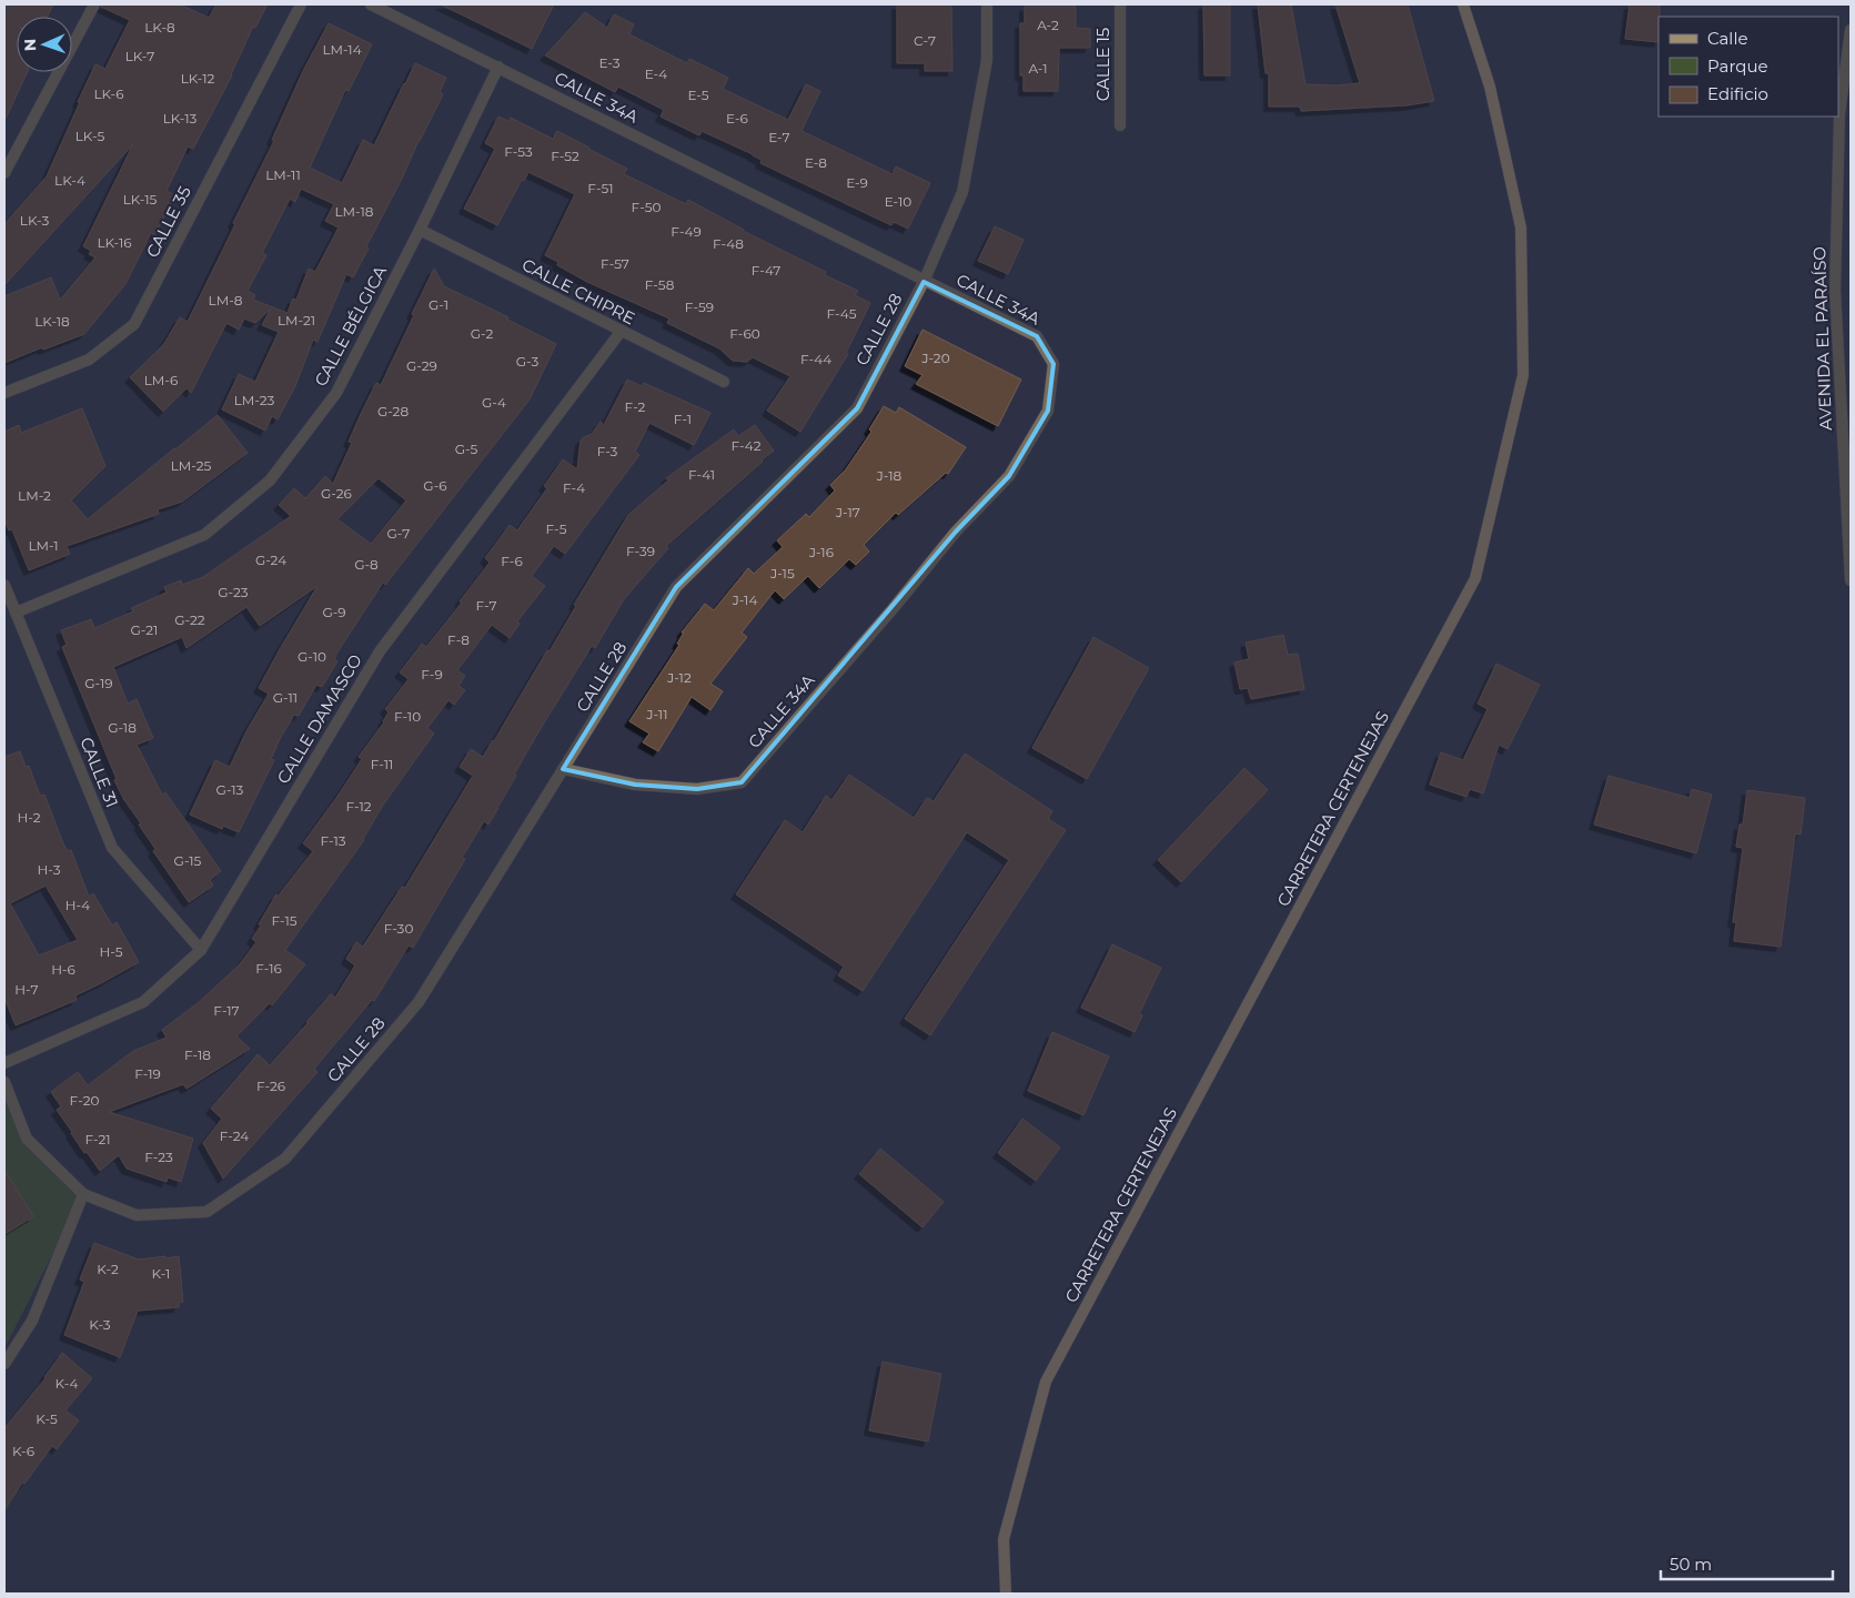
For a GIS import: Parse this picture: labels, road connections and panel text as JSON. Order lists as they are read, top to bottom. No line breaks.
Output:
{"streets":{"main road":["CARRETERA CERTENEJAS"],"street":["CALLE 15","CALLE 34A","CALLE 35","CALLE CHIPRE","CALLE BÉLGICA","CALLE 28","AVENIDA EL PARAÍSO","CALLE DAMASCO","CALLE 31"]},"crossings":[["CALLE 34A","CALLE BÉLGICA"],["CALLE 34A","CALLE 28"],["CALLE CHIPRE","CALLE BÉLGICA"],["CALLE CHIPRE","CALLE DAMASCO"],["CALLE BÉLGICA","CALLE 31"],["CALLE DAMASCO","CALLE 31"]],"house_numbers":["A-2","LK-8","C-7","LM-14","LK-7","E-3","A-1","E-4","LK-12","LK-6","E-5","LK-13","E-6","LK-5","E-7","F-53","F-52","E-8","LM-11","LK-4","E-9","F-51","LK-15","E-10","F-50","LM-18","LK-3","F-49","LK-16","F-48","F-57","F-47","F-58","LM-8","G-1","F-59","F-45","LM-21","LK-18","G-2","F-60","J-20","F-44","G-3","G-29","LM-6","LM-23","G-4","F-2","G-28","F-1","F-42","G-5","F-3","LM-25","F-41","J-18","G-6","F-4","G-26","LM-2","J-17","F-5","G-7","LM-1","F-39","J-16","G-24","F-6","G-8","J-15","G-23","J-14","F-7","G-9","G-22","G-21","F-8","G-10","F-9","J-12","G-19","G-11","J-11","F-10","G-18","F-11","G-13","F-12","H-2","F-13","G-15","H-3","H-4","F-15","F-30","H-5","F-16","H-6","H-7","F-17","F-18","F-19","F-26","F-20","F-24","F-21","F-23","K-2","K-1","K-3","K-4","K-5","K-6"],"legend":["Calle","Parque","Edificio"],"scale_bar":"50 m","north":"left"}
